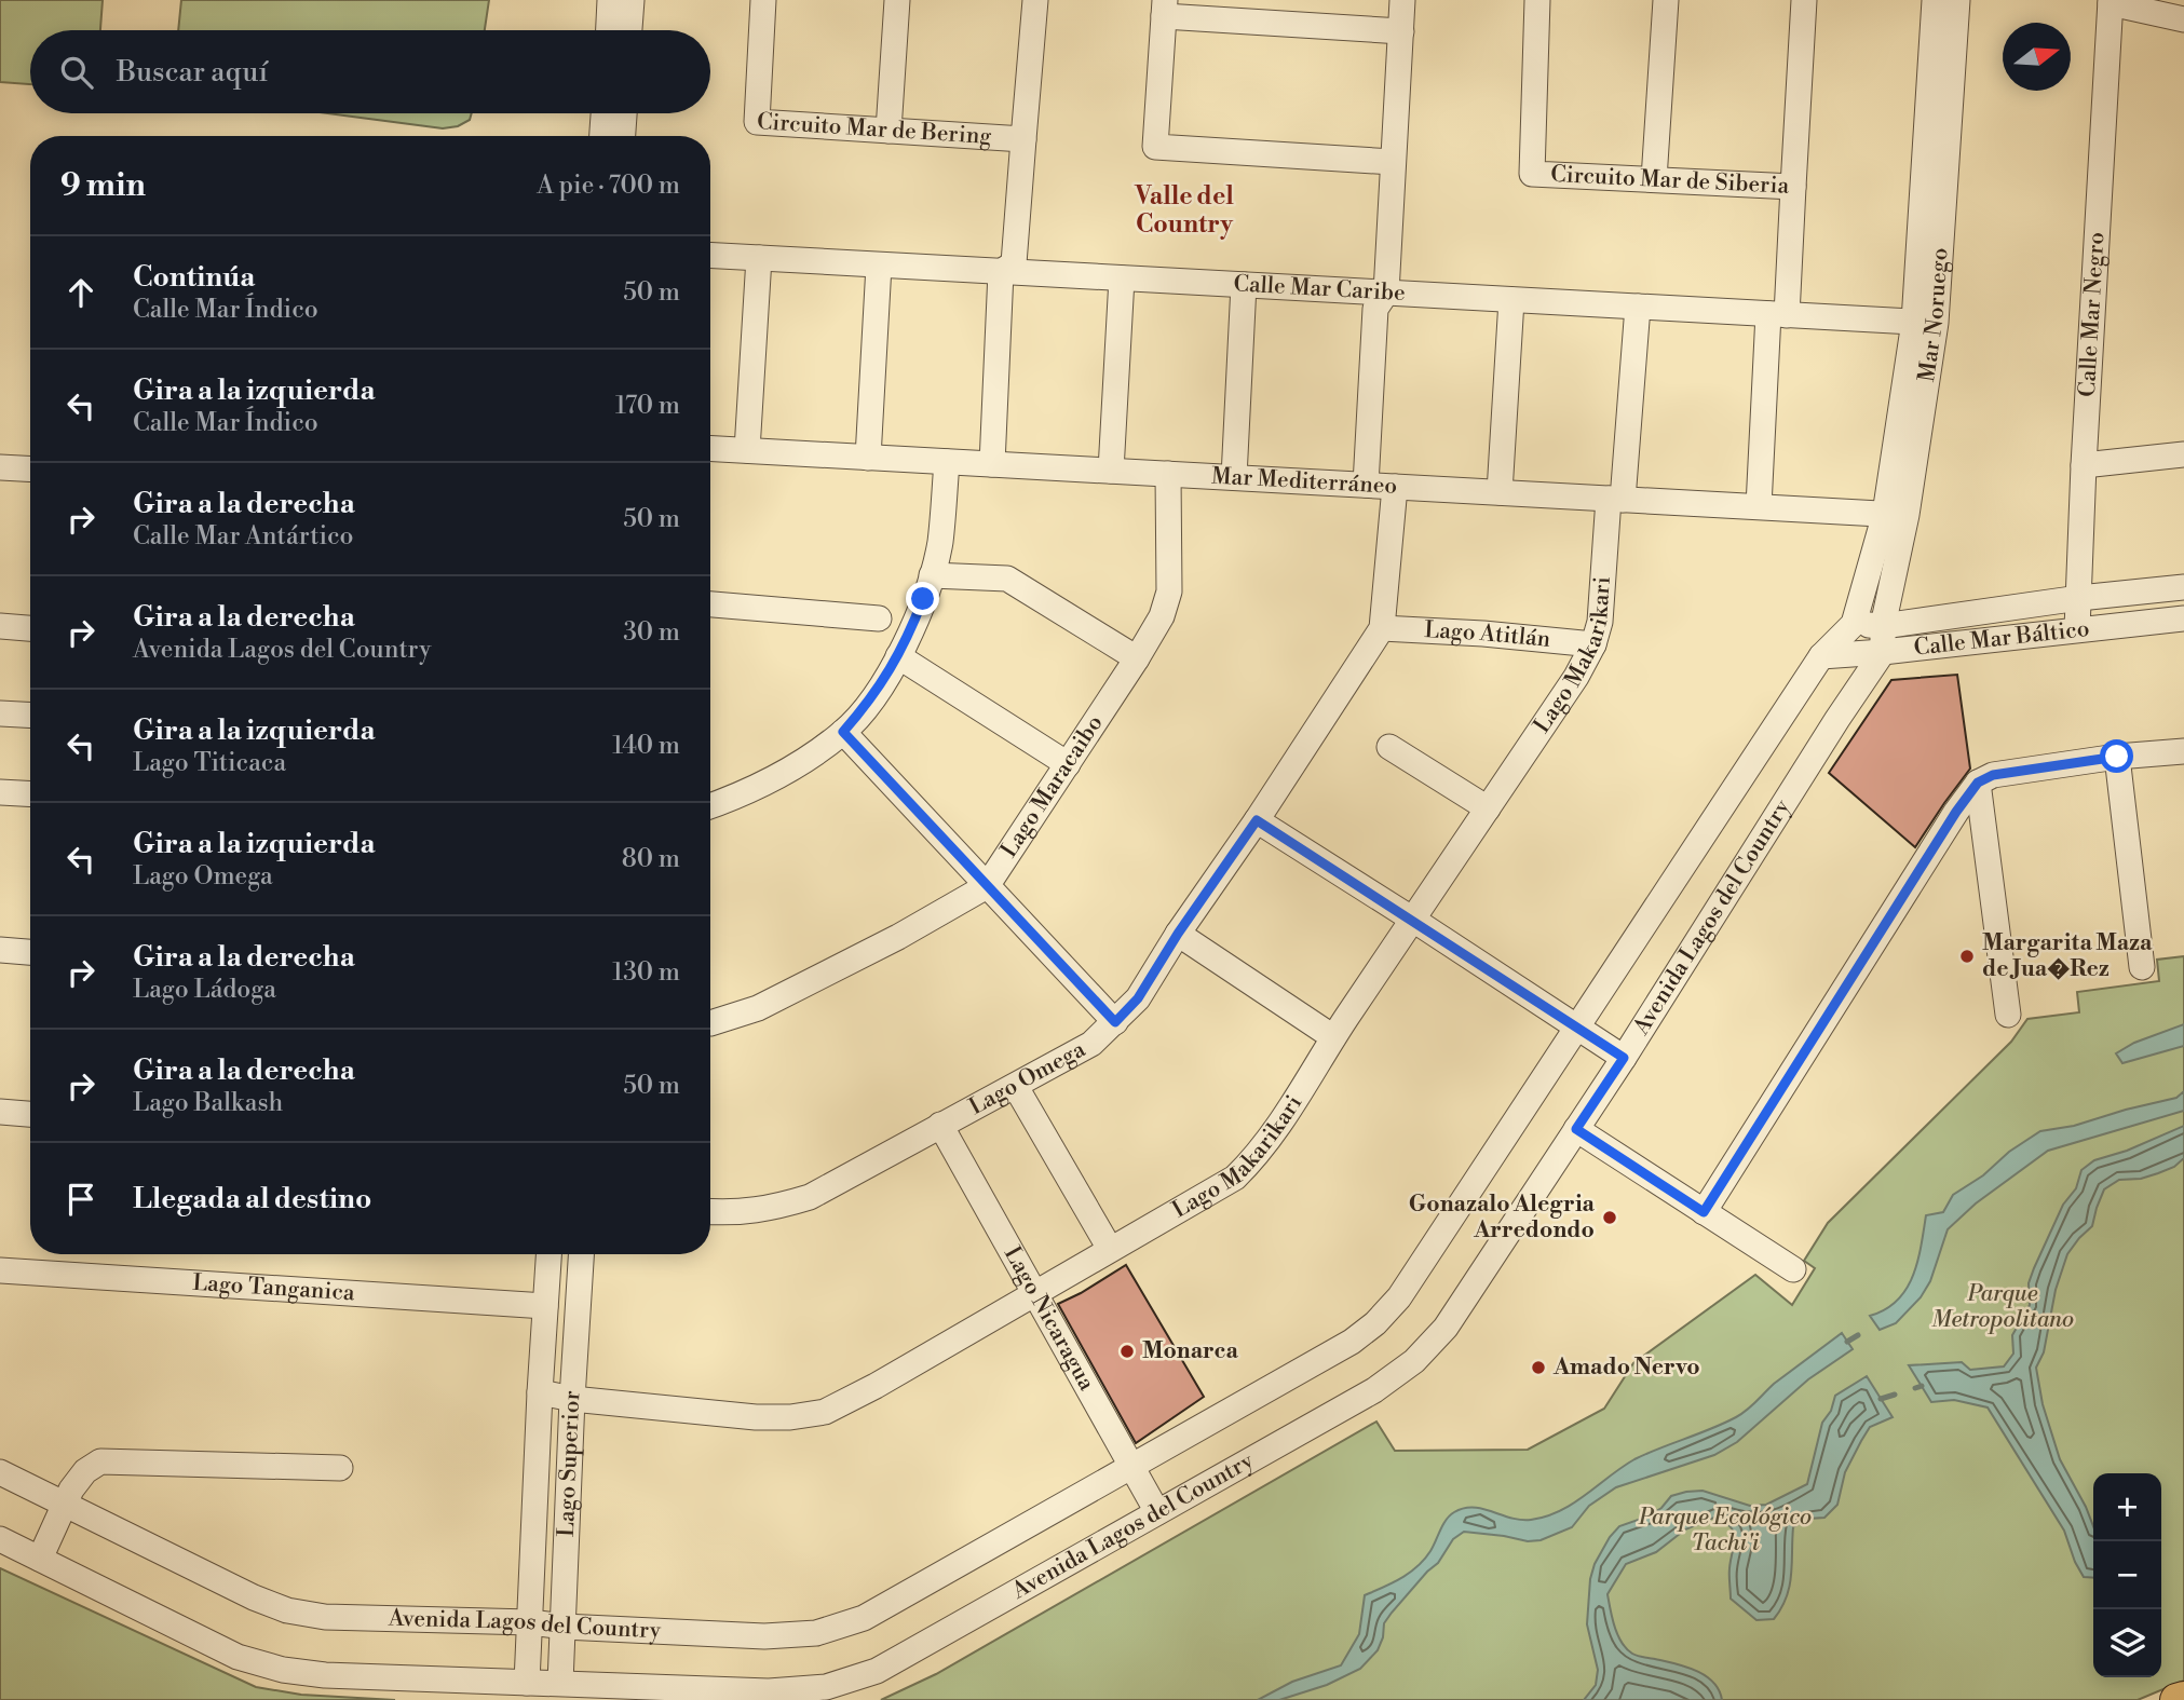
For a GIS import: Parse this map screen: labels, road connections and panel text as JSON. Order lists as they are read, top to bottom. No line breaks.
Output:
{"streets":{"street":["Circuito Mar de Bering","Circuito Mar de Siberia","Calle Mar Caribe","Mar Noruego","Calle Mar Negro","Mar Mediterráneo","Lago Atitlán","Calle Mar Báltico","Lago Makarikari","Lago Maracaibo","Avenida Lagos del Country","Lago Omega","Lago Tanganica","Lago Nicaragua","Lago Superior"]},"crossings":[["Circuito Mar de Bering","Calle Mar Caribe"],["Calle Mar Caribe","Mar Noruego"],["Calle Mar Caribe","Lago Makarikari"],["Mar Noruego","Mar Mediterráneo"],["Mar Noruego","Calle Mar Báltico"],["Mar Noruego","Avenida Lagos del Country"],["Calle Mar Negro","Calle Mar Báltico"],["Mar Mediterráneo","Lago Makarikari"],["Mar Mediterráneo","Lago Maracaibo"],["Mar Mediterráneo","Lago Omega"],["Lago Atitlán","Lago Makarikari"],["Lago Atitlán","Lago Omega"],["Calle Mar Báltico","Avenida Lagos del Country"],["Lago Makarikari","Lago Nicaragua"],["Lago Makarikari","Lago Superior"],["Avenida Lagos del Country","Lago Nicaragua"],["Avenida Lagos del Country","Lago Superior"],["Lago Omega","Lago Nicaragua"],["Lago Tanganica","Lago Superior"]],"districts":["Valle del Country"],"parks":["Parque Metropolitano","Parque Ecológico Tachi'i"],"places":["Margarita Maza de Jua�Rez","Gonazalo Alegria Arredondo","Monarca","Amado Nervo"],"north":"right","page":{"search":"Buscar aquí","heading":["9 min","A pie · 700 m"],"list":[["Continúa","Calle Mar Índico","50 m"],["Gira a la izquierda","Calle Mar Índico","170 m"],["Gira a la derecha","Calle Mar Antártico","50 m"],["Gira a la derecha","Avenida Lagos del Country","30 m"],["Gira a la izquierda","Lago Titicaca","140 m"],["Gira a la izquierda","Lago Omega","80 m"],["Gira a la derecha","Lago Ládoga","130 m"],["Gira a la derecha","Lago Balkash","50 m"],"Llegada al destino"],"map_buttons":["+","−"]}}
